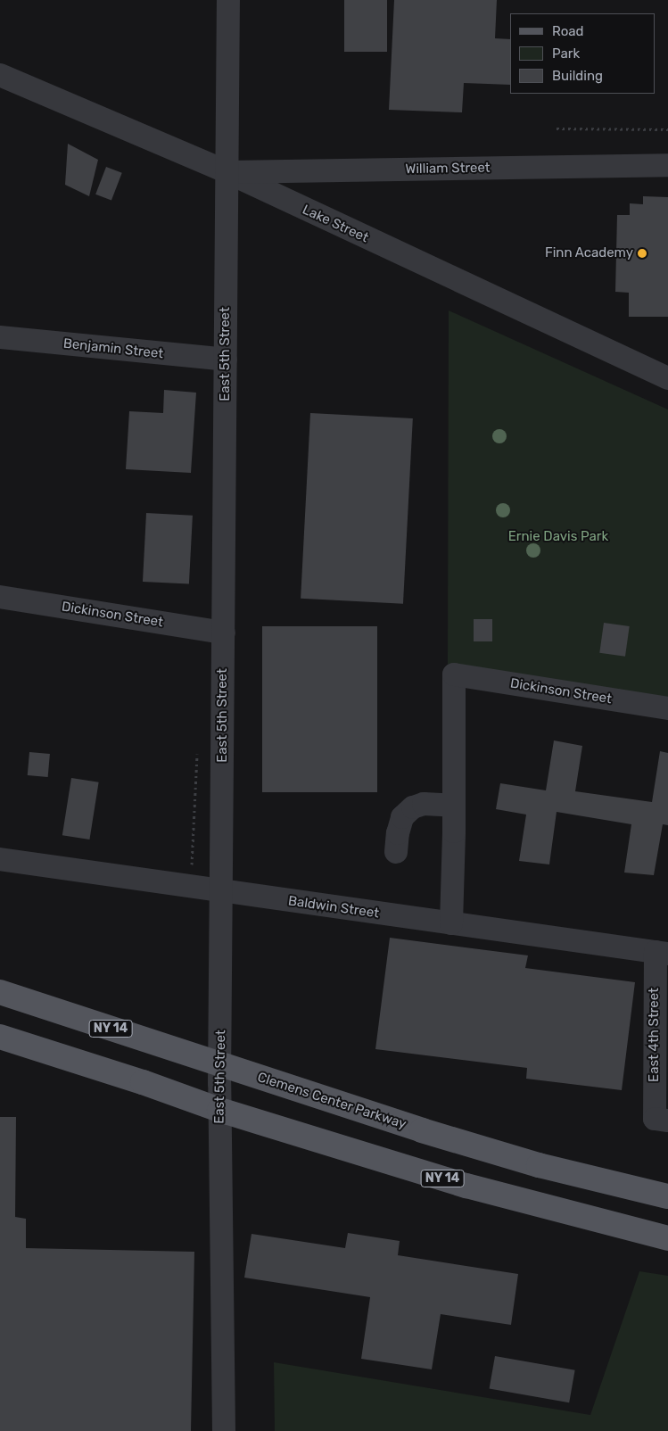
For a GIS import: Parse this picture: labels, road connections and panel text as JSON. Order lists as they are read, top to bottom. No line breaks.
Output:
{"streets":{"main road":["NY 14","Clemens Center Parkway"],"street":["William Street","Lake Street","Benjamin Street","East 5th Street","Dickinson Street","Baldwin Street","East 4th Street"]},"crossings":[["William Street","Lake Street"],["William Street","East 5th Street"],["Lake Street","East 5th Street"],["Benjamin Street","East 5th Street"],["East 5th Street","Dickinson Street"],["East 5th Street","Baldwin Street"],["East 5th Street","NY 14"],["East 5th Street","Clemens Center Parkway"],["Baldwin Street","East 4th Street"]],"parks":["Ernie Davis Park"],"places":["Finn Academy"],"legend":["Road","Park","Building"]}
